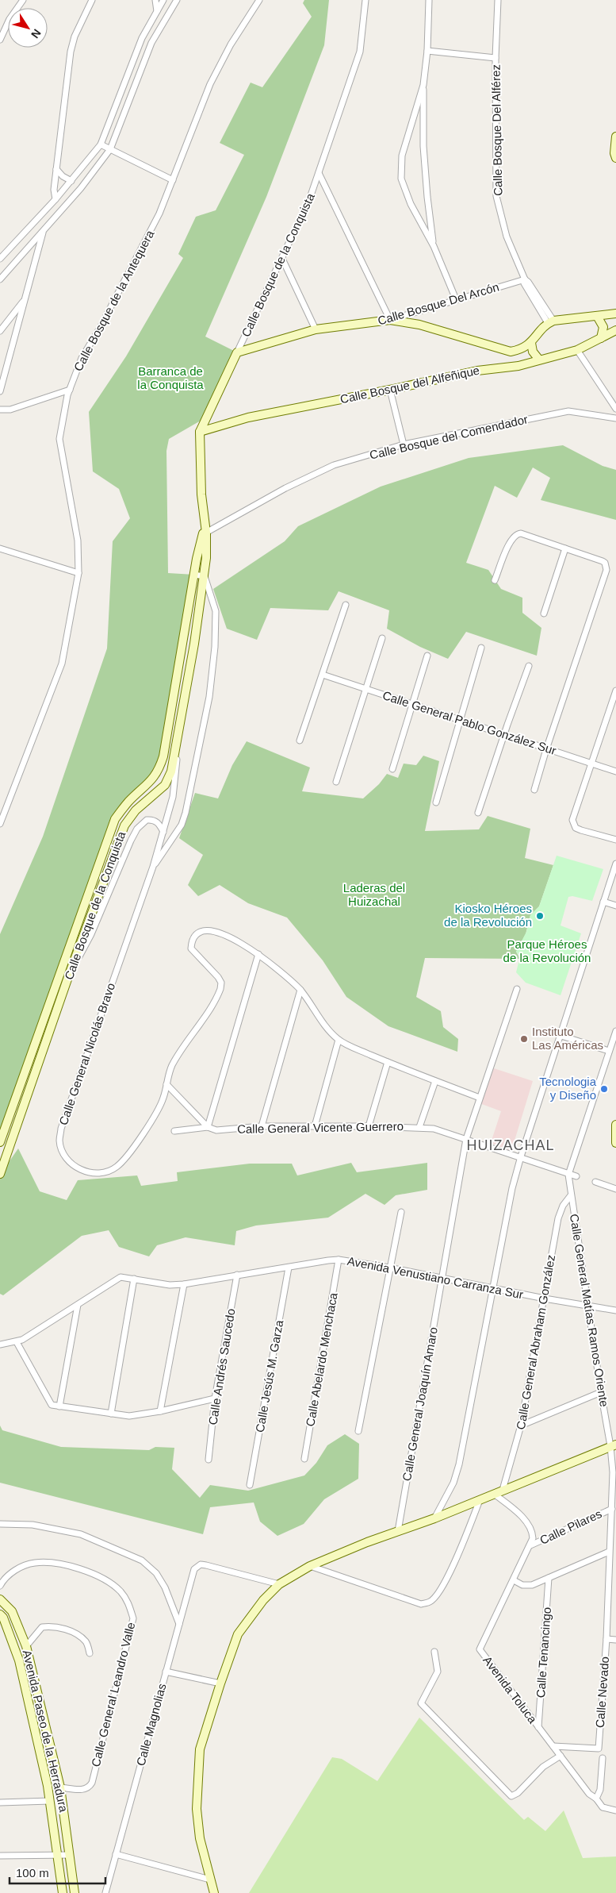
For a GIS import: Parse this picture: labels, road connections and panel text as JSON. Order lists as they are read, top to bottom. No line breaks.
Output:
{"streets":{"main road":["Calle Bosque de la Conquista","Calle Bosque Del Arcón","Calle Bosque del Alfeñique","Avenida Paseo de la Herradura"],"street":["Calle Bosque Del Alférez","Calle Bosque de la Antequera","Calle Bosque del Comendador","Calle General Pablo González Sur","Calle General Nicolás Bravo","Calle General Vicente Guerrero","Avenida Venustiano Carranza Sur","Calle General Matías Ramos Oriente","Calle General Abraham González","Calle Abelardo Menchaca","Calle Andrés Saucedo","Calle Jesús M. Garza","Calle General Joaquín Amaro","Calle Pilares","Calle Tenancingo","Avenida Toluca","Calle Nevado","Calle General Leandro Valle","Calle Magnolias"]},"crossings":[["Calle Bosque Del Alférez","Calle Bosque Del Arcón"],["Calle Bosque de la Conquista","Calle Bosque Del Arcón"],["Calle Bosque de la Conquista","Calle Bosque del Alfeñique"],["Calle Bosque de la Conquista","Calle Bosque del Comendador"],["Calle Bosque de la Conquista","Calle General Nicolás Bravo"],["Calle General Vicente Guerrero","Calle General Matías Ramos Oriente"],["Calle General Vicente Guerrero","Calle General Joaquín Amaro"],["Avenida Venustiano Carranza Sur","Calle General Matías Ramos Oriente"],["Avenida Venustiano Carranza Sur","Calle General Abraham González"],["Avenida Venustiano Carranza Sur","Calle Abelardo Menchaca"],["Avenida Venustiano Carranza Sur","Calle Andrés Saucedo"],["Avenida Venustiano Carranza Sur","Calle Jesús M. Garza"],["Avenida Venustiano Carranza Sur","Calle General Joaquín Amaro"],["Calle General Matías Ramos Oriente","Calle General Abraham González"],["Calle General Matías Ramos Oriente","Calle Nevado"],["Calle Pilares","Avenida Toluca"],["Calle Pilares","Calle Nevado"],["Calle Tenancingo","Avenida Toluca"],["Avenida Toluca","Calle Nevado"],["Calle General Leandro Valle","Avenida Paseo de la Herradura"]],"districts":["HUIZACHAL"],"parks":["Barranca de la Conquista","Laderas del Huizachal","Parque Héroes de la Revolución"],"places":["Kiosko Héroes de la Revolución","Instituto Las Américas","Tecnologia y Diseño"],"scale_bar":"100 m","north":"bottom right"}
